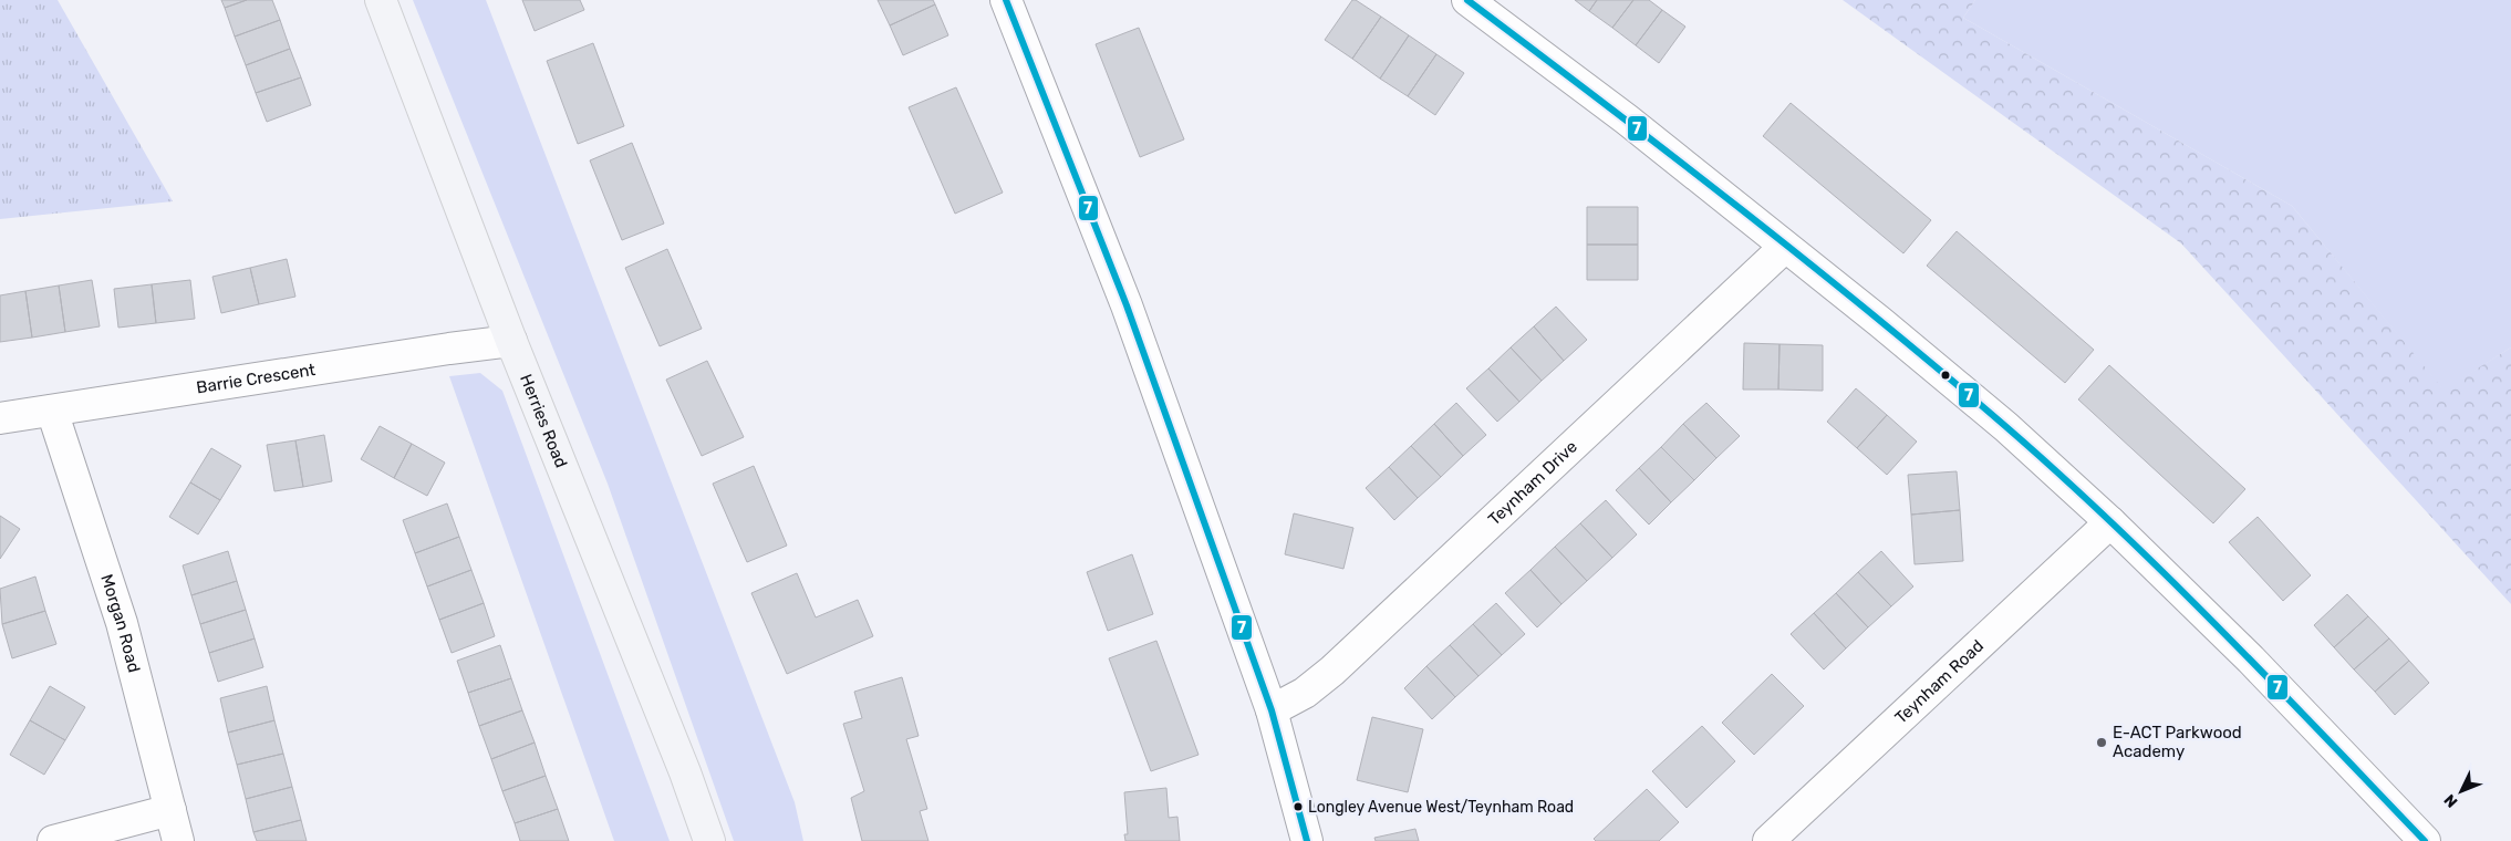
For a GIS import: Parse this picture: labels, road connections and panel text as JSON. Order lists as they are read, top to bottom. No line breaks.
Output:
{"streets":{"main road":["Herries Road"],"street":["Barrie Crescent","Teynham Drive","Morgan Road","Teynham Road"]},"crossings":[["Barrie Crescent","Herries Road"],["Barrie Crescent","Morgan Road"]],"places":["E-ACT Parkwood Academy","Longley Avenue West/Teynham Road"],"lines":["transit line 7"],"north":"bottom left"}
